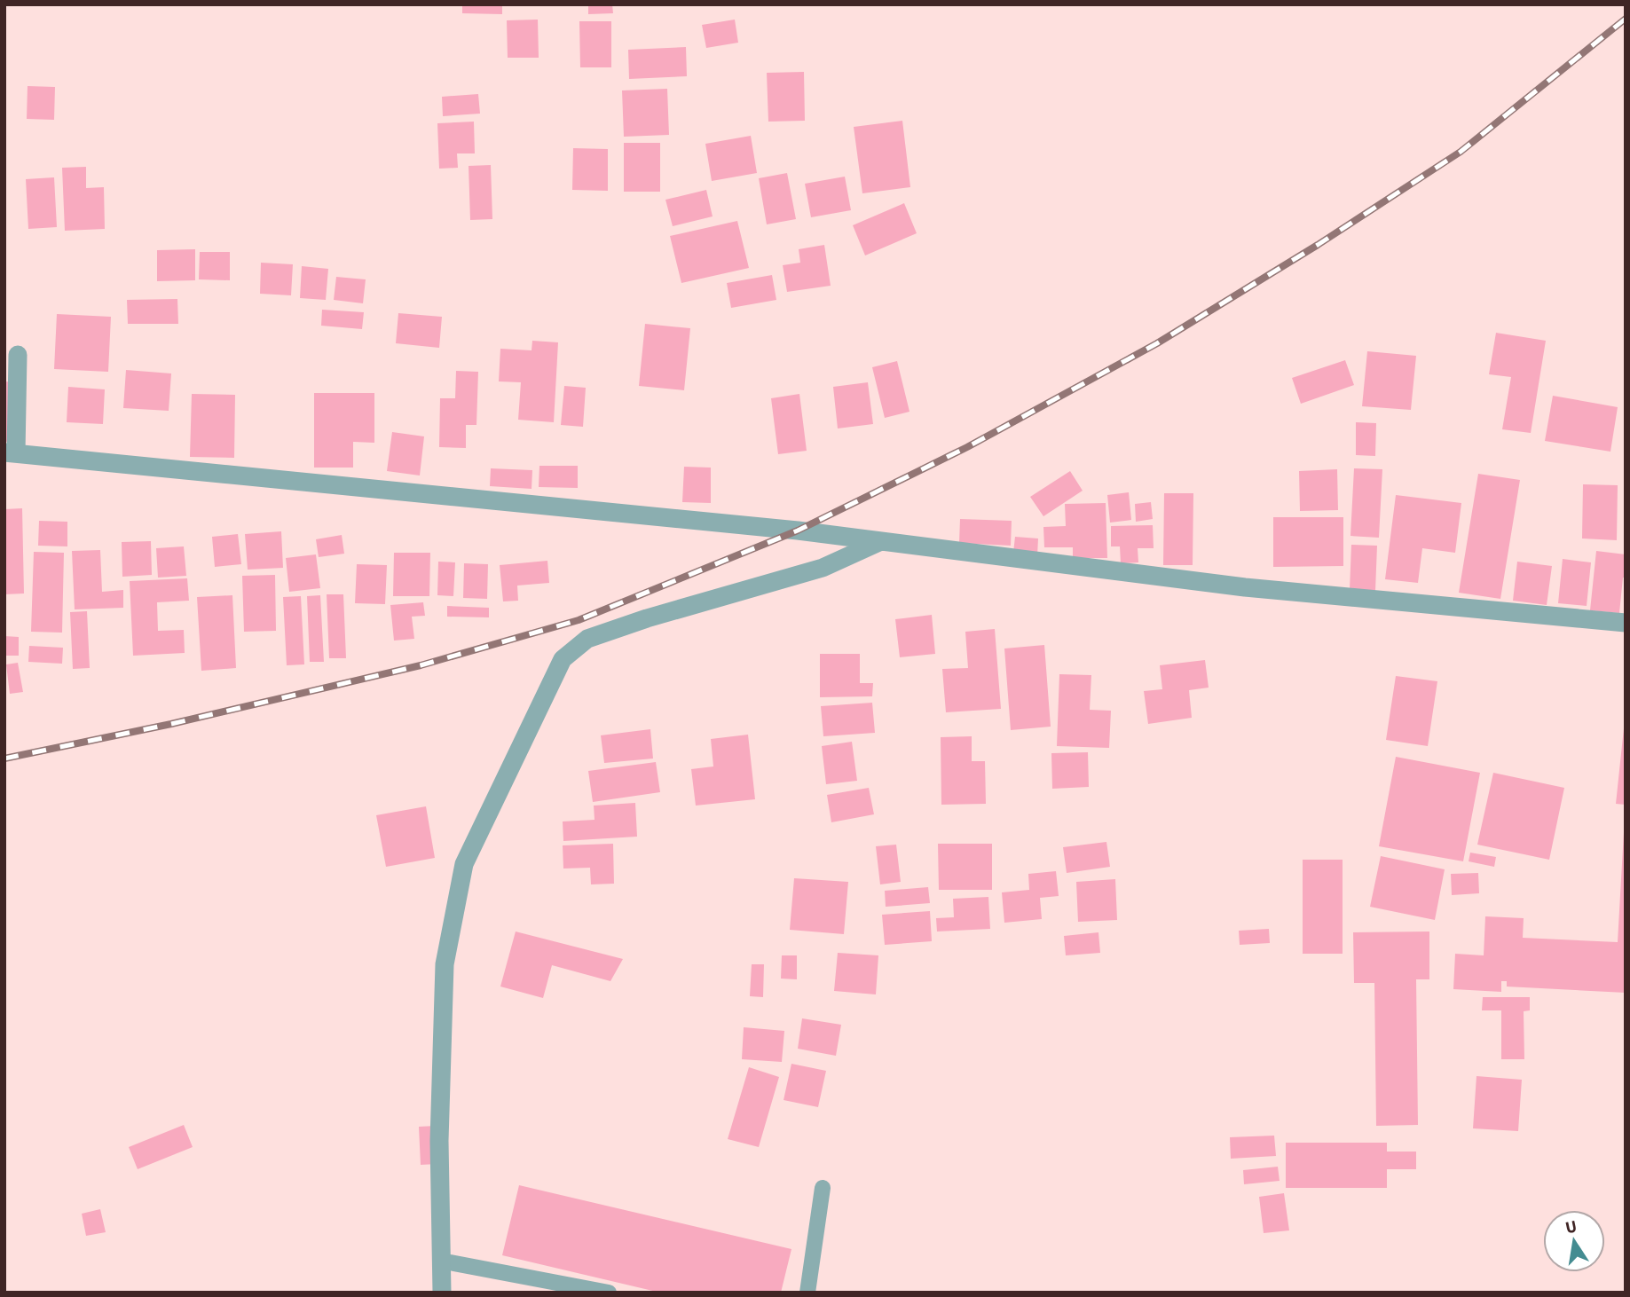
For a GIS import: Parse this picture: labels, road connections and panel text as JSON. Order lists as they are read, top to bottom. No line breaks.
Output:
{"north":"top"}
